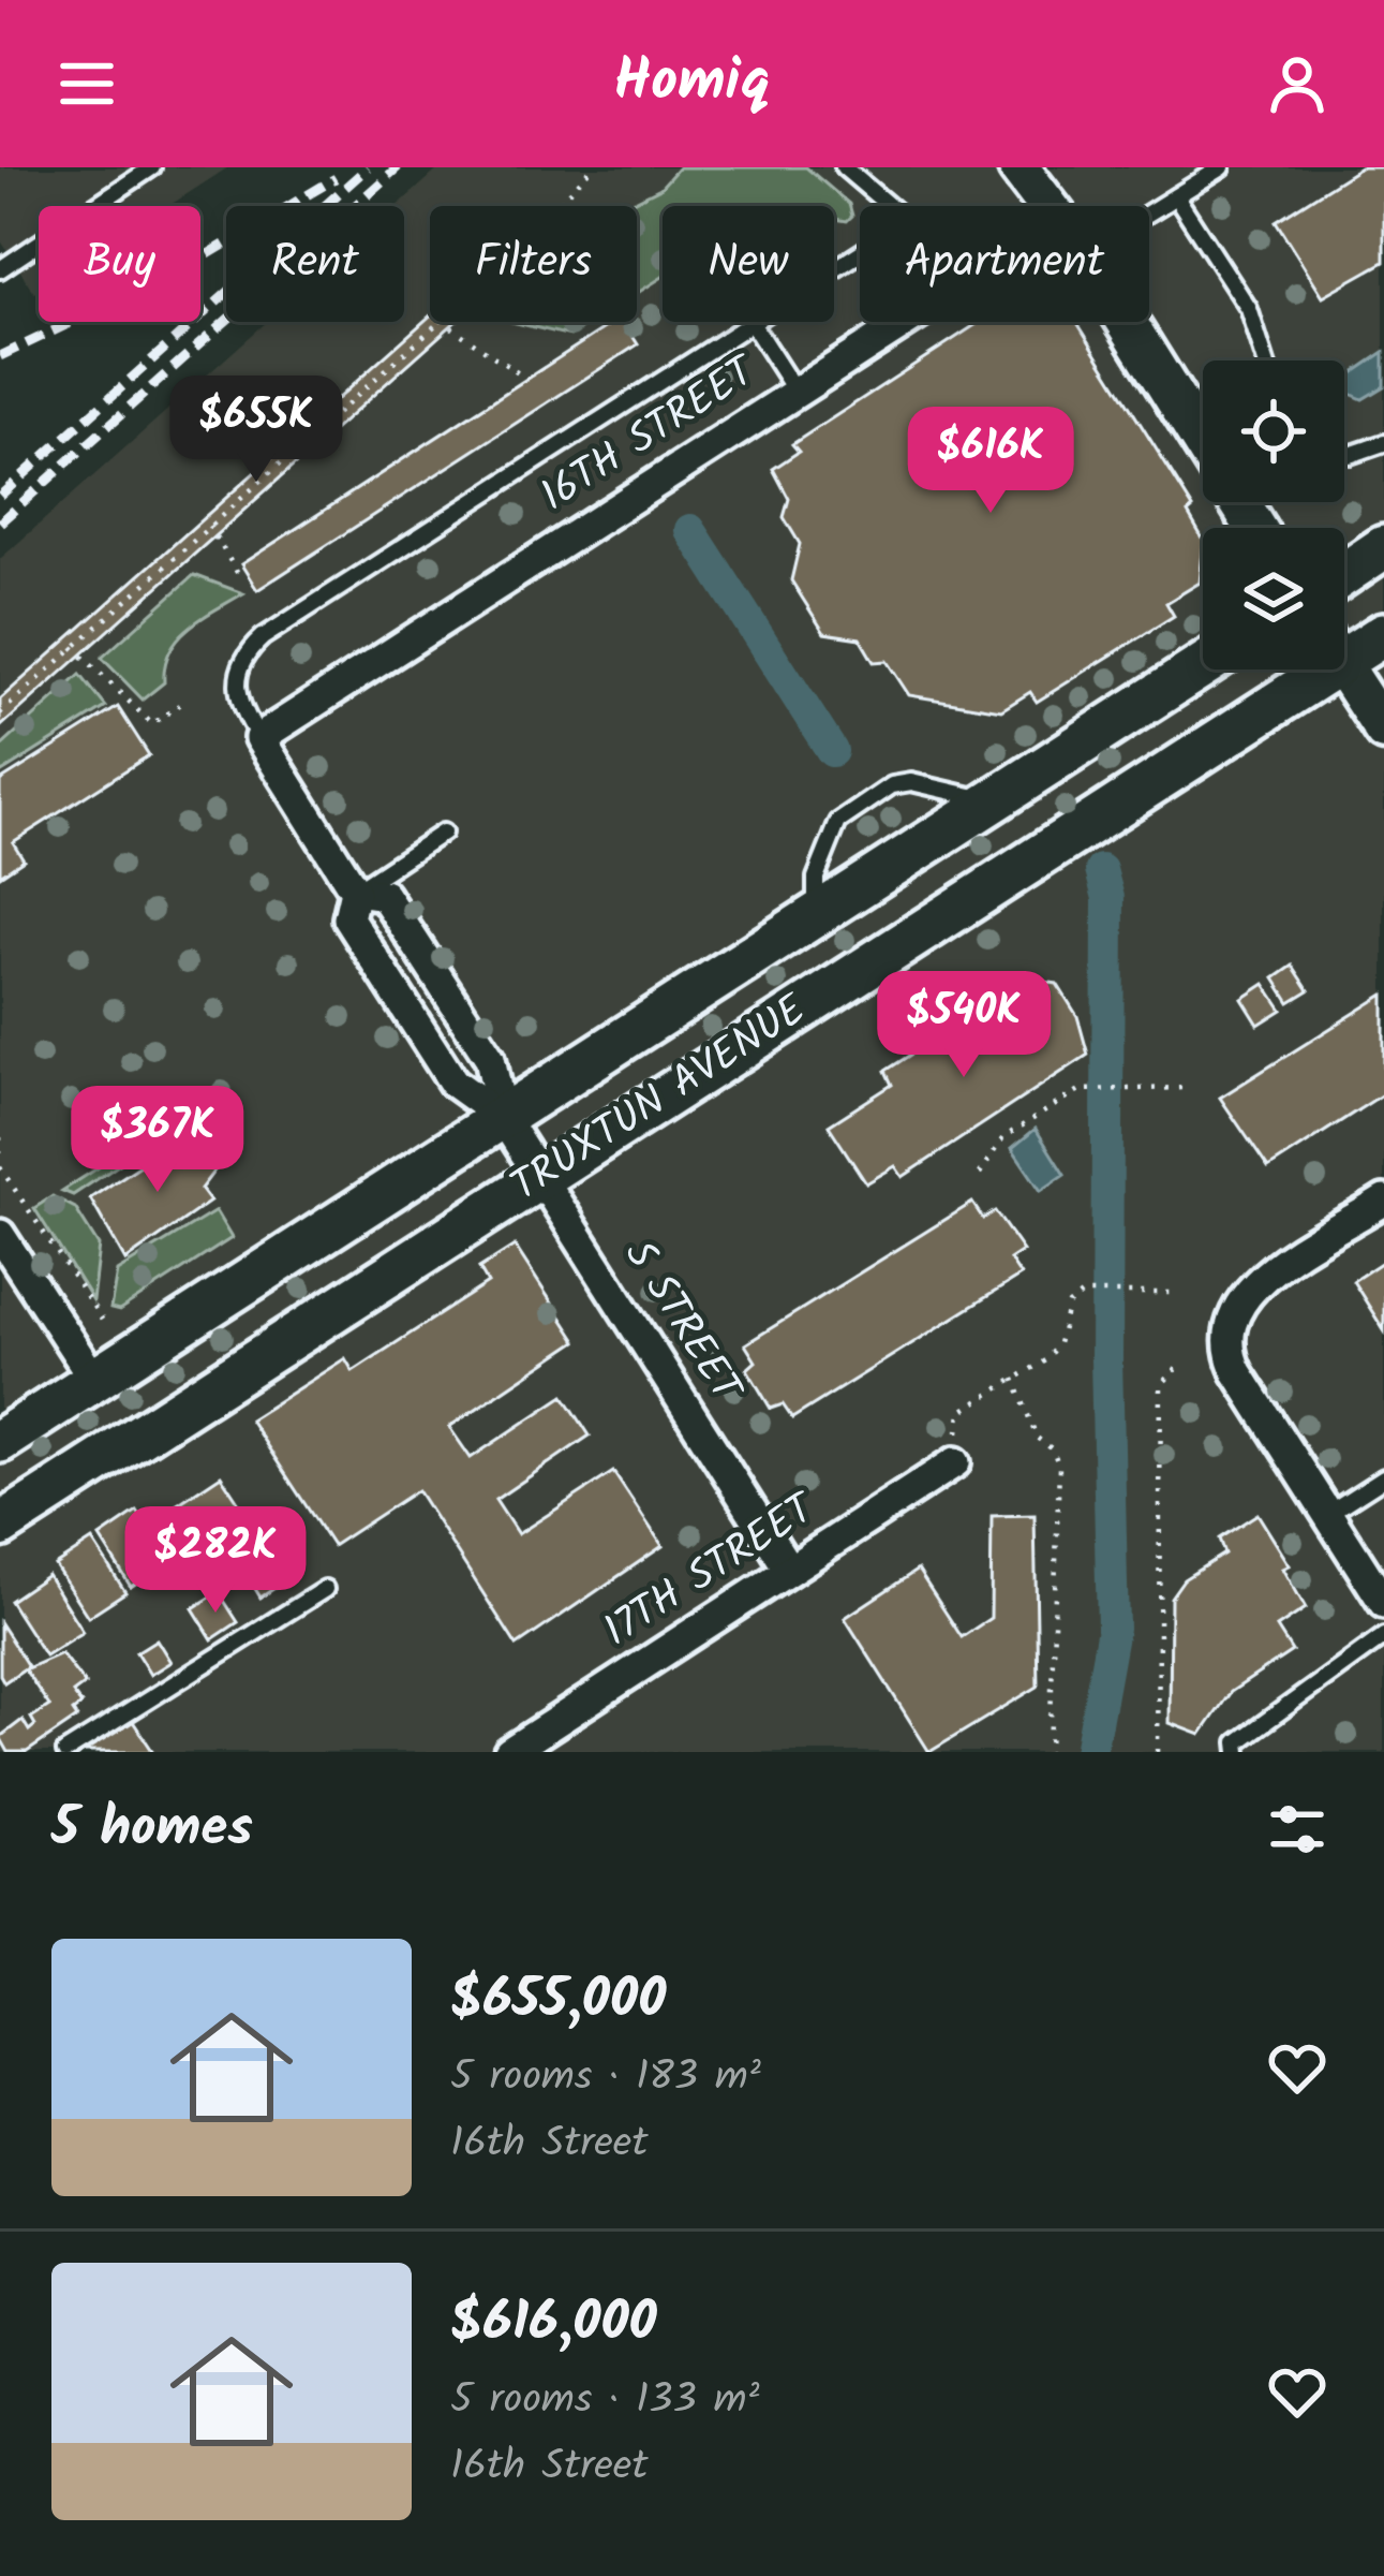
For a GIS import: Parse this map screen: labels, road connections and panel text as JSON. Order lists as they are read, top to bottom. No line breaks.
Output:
{"streets":{"main road":["TRUXTUN AVENUE"],"street":["16TH STREET","S STREET","17TH STREET"]},"crossings":[["16TH STREET","S STREET"],["TRUXTUN AVENUE","S STREET"],["S STREET","17TH STREET"]],"page":{"header":"Homiq","chip":["Buy","Rent","Filters","New","Apartment"],"price":["$655K","$616K","$540K","$367K","$282K"],"heading":"5 homes","list":[{"name":"$655,000","note":"5 rooms · 183 m² · 16th Street"},{"name":"$616,000","note":"5 rooms · 133 m² · 16th Street"}]}}
